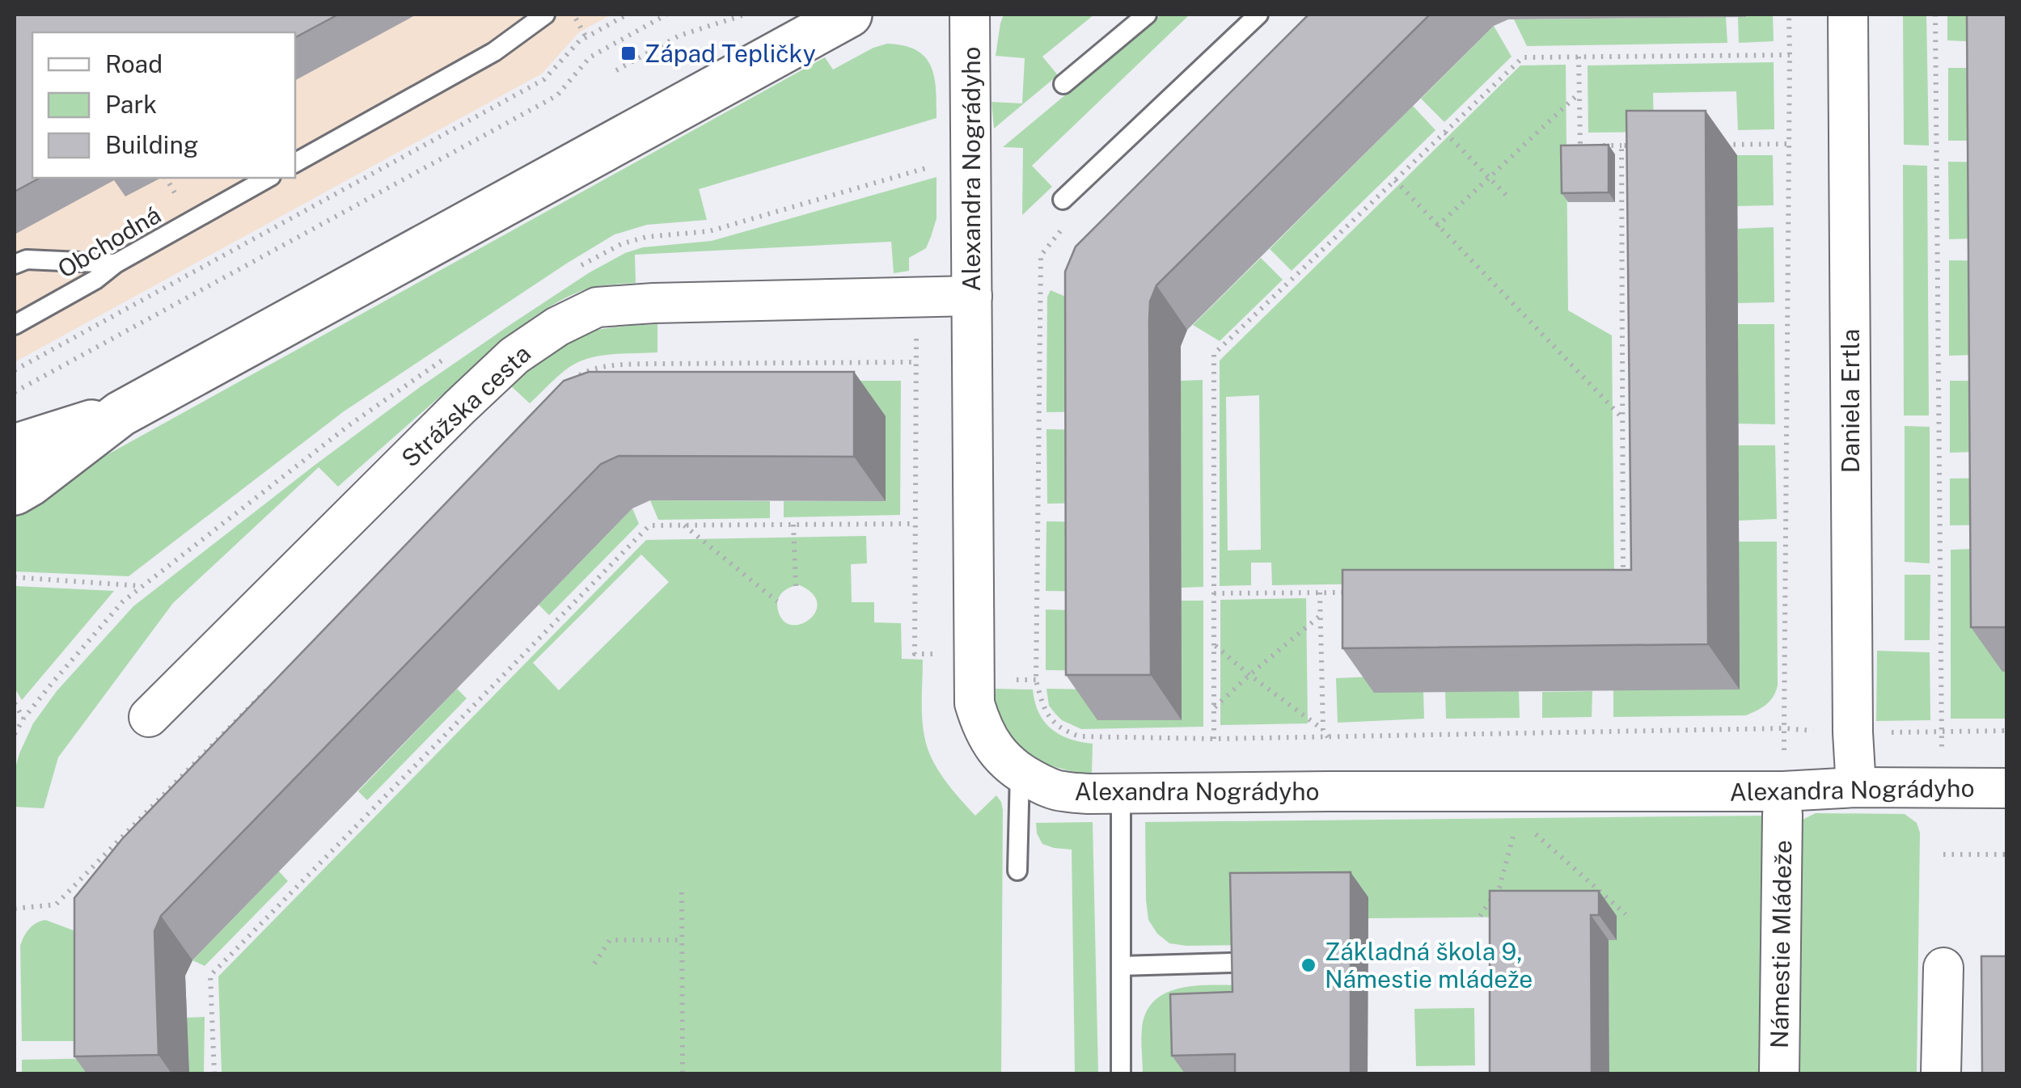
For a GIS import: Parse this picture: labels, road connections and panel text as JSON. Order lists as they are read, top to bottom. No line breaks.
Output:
{"streets":{"street":["Alexandra Nográdyho","Daniela Ertla","Strážska cesta","Námestie Mládeže"],"lane":["Obchodná"]},"crossings":[["Alexandra Nográdyho","Daniela Ertla"],["Alexandra Nográdyho","Strážska cesta"]],"places":{"transit":["Západ Tepličky"],"other":["Základná škola 9, Námestie mládeže"]},"legend":["Road","Park","Building"]}
